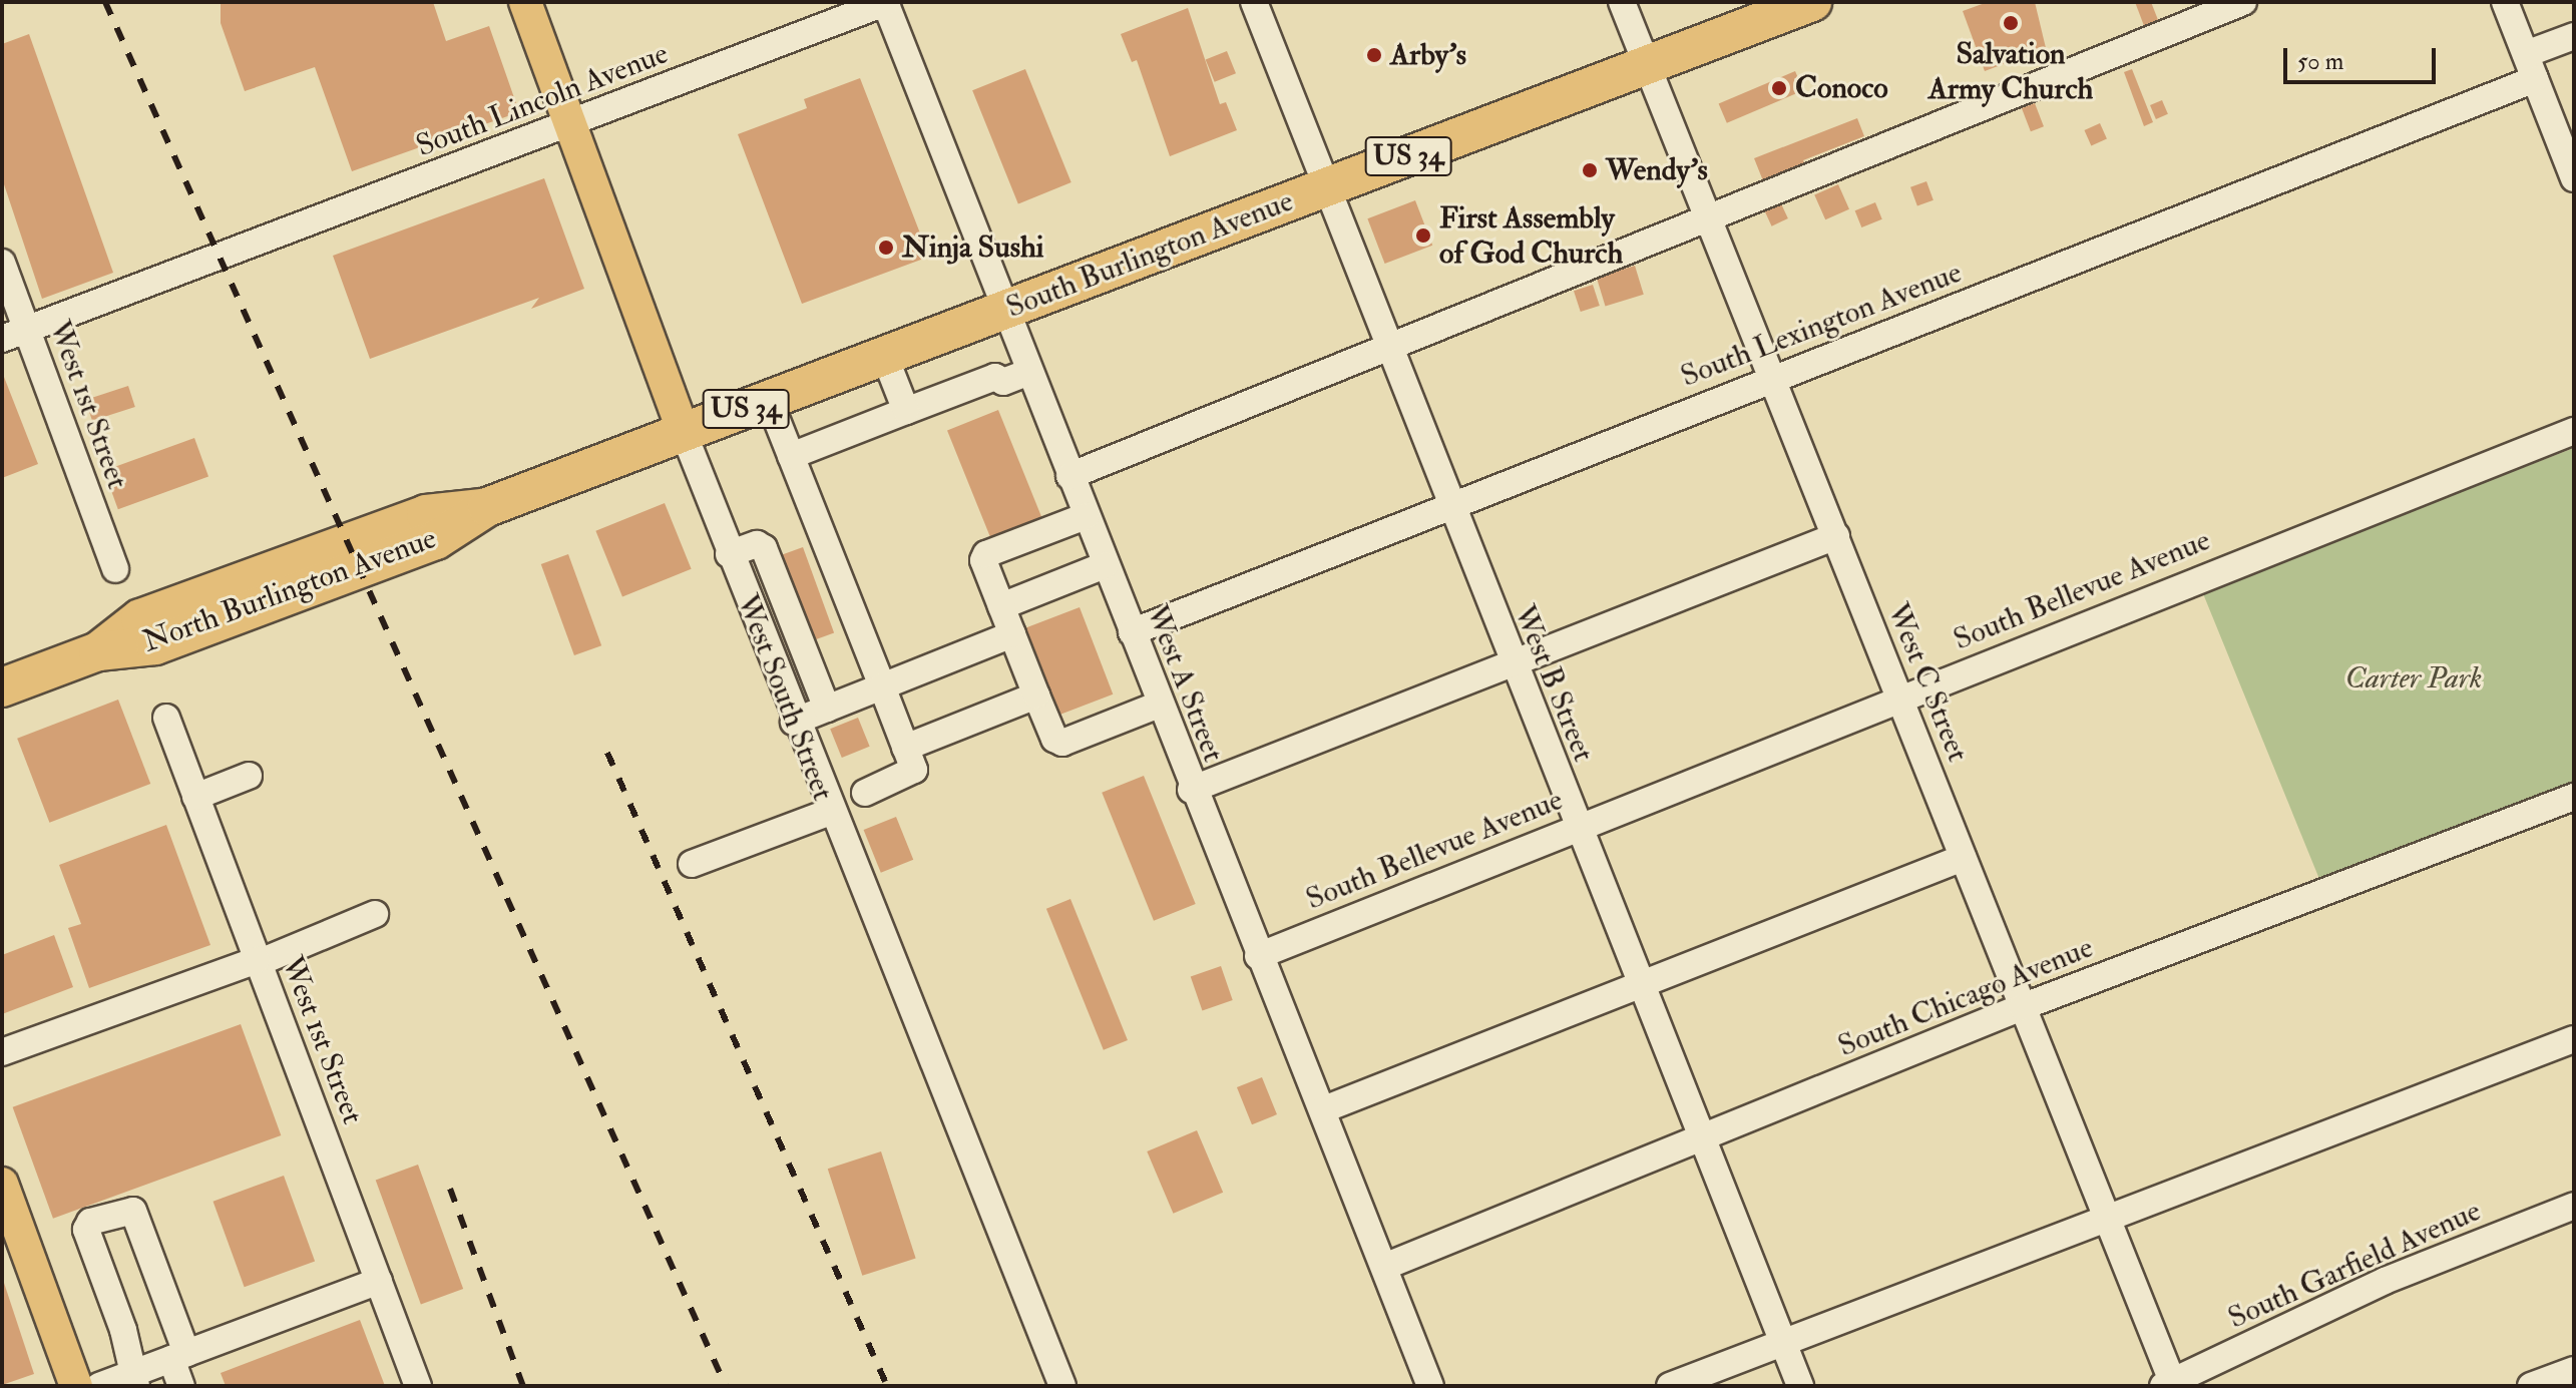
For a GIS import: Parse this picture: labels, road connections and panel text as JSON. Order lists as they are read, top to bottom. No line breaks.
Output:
{"streets":{"highway":["US 34","South Burlington Avenue","North Burlington Avenue"],"main road":["West South Street"],"street":["South Lincoln Avenue","South Lexington Avenue","West 1st Street","South Bellevue Avenue","West C Street","West A Street","West B Street","South Chicago Avenue","South Garfield Avenue"]},"crossings":[["South Lincoln Avenue","West 1st Street"],["South Lincoln Avenue","West A Street"],["South Lincoln Avenue","West South Street"],["South Burlington Avenue","North Burlington Avenue"],["South Burlington Avenue","West C Street"],["South Burlington Avenue","West A Street"],["South Burlington Avenue","West B Street"],["South Burlington Avenue","West South Street"],["South Lexington Avenue","West C Street"],["South Lexington Avenue","West A Street"],["South Lexington Avenue","West B Street"],["South Bellevue Avenue","West C Street"],["South Bellevue Avenue","West A Street"],["South Bellevue Avenue","West B Street"],["West C Street","South Chicago Avenue"],["West C Street","South Garfield Avenue"],["West A Street","South Chicago Avenue"],["West B Street","South Chicago Avenue"]],"parks":["Carter Park"],"places":["Salvation Army Church","Arby's","Conoco","Wendy's","First Assembly of God Church","Ninja Sushi"],"scale_bar":"50 m"}
